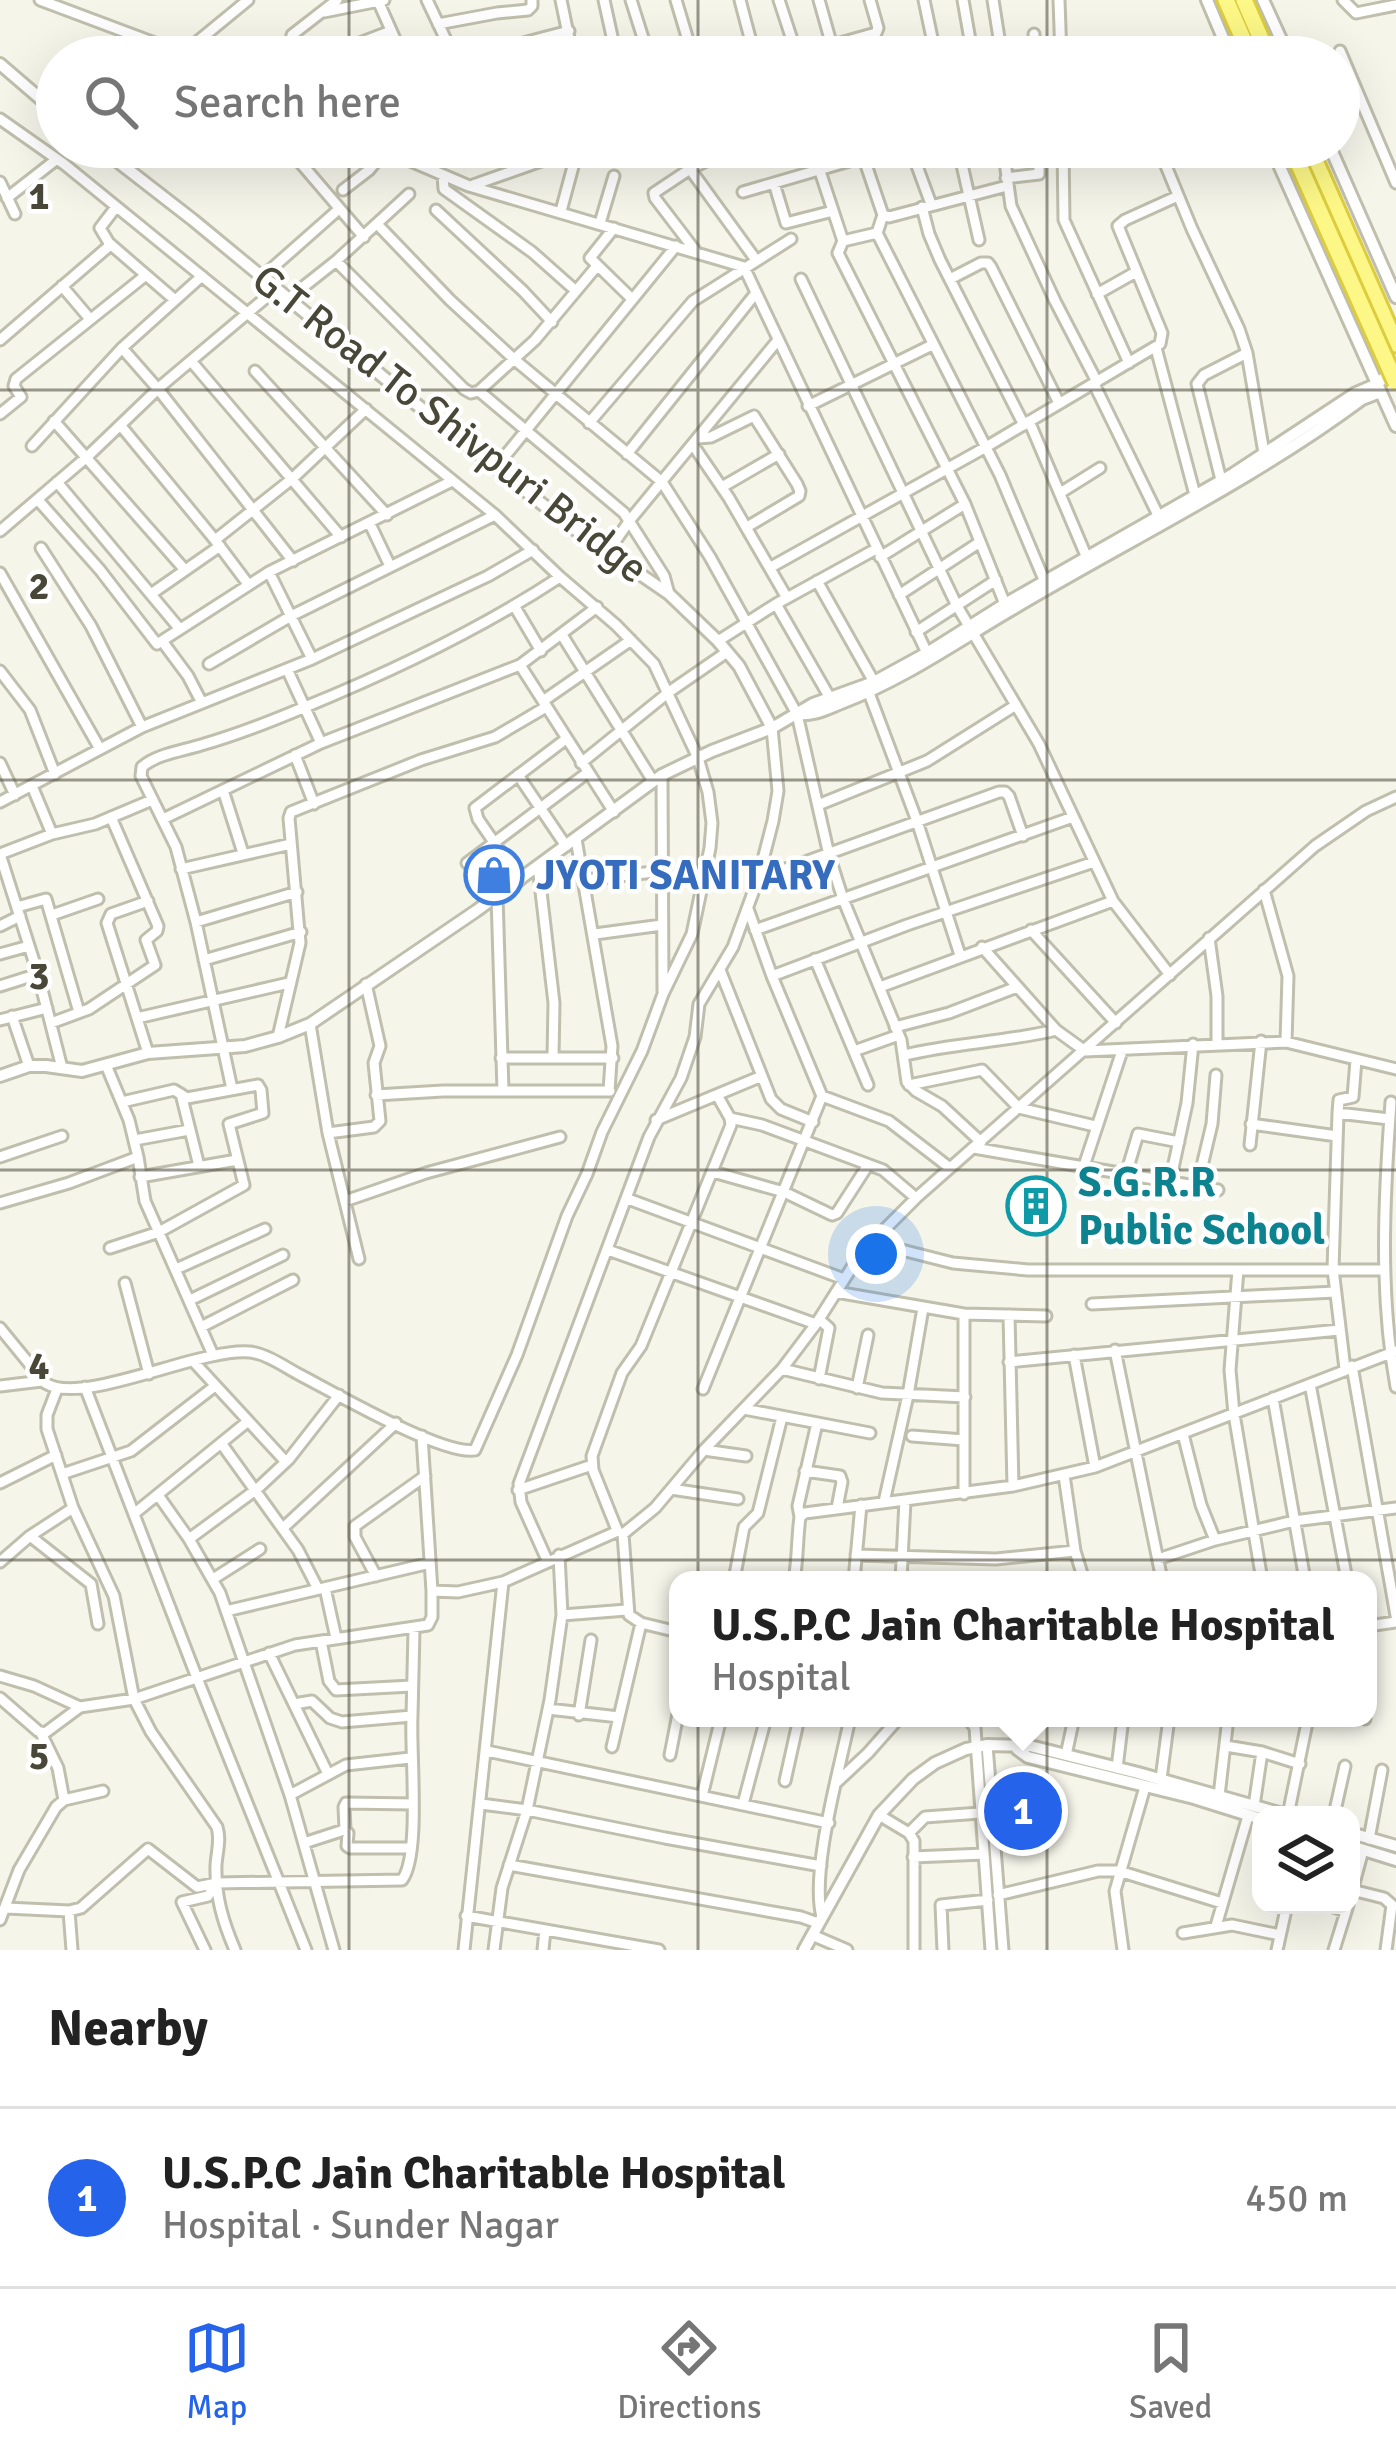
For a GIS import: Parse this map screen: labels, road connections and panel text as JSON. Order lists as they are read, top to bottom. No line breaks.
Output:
{"streets":{"street":["G.T Road To Shivpuri Bridge"]},"places":{"shop":["JYOTI SANITARY"],"building":["S.G.R.R Public School"]},"page":{"search":"Search here","popup":["U.S.P.C Jain Charitable Hospital","Hospital"],"pins":"1","heading":"Nearby","list":[{"mark":"1","name":"U.S.P.C Jain Charitable Hospital","note":"Hospital · Sunder Nagar","value":"450 m"}],"nav":["Map","Directions","Saved"]},"grid":{"rows":["1","2","3","4","5"]}}
